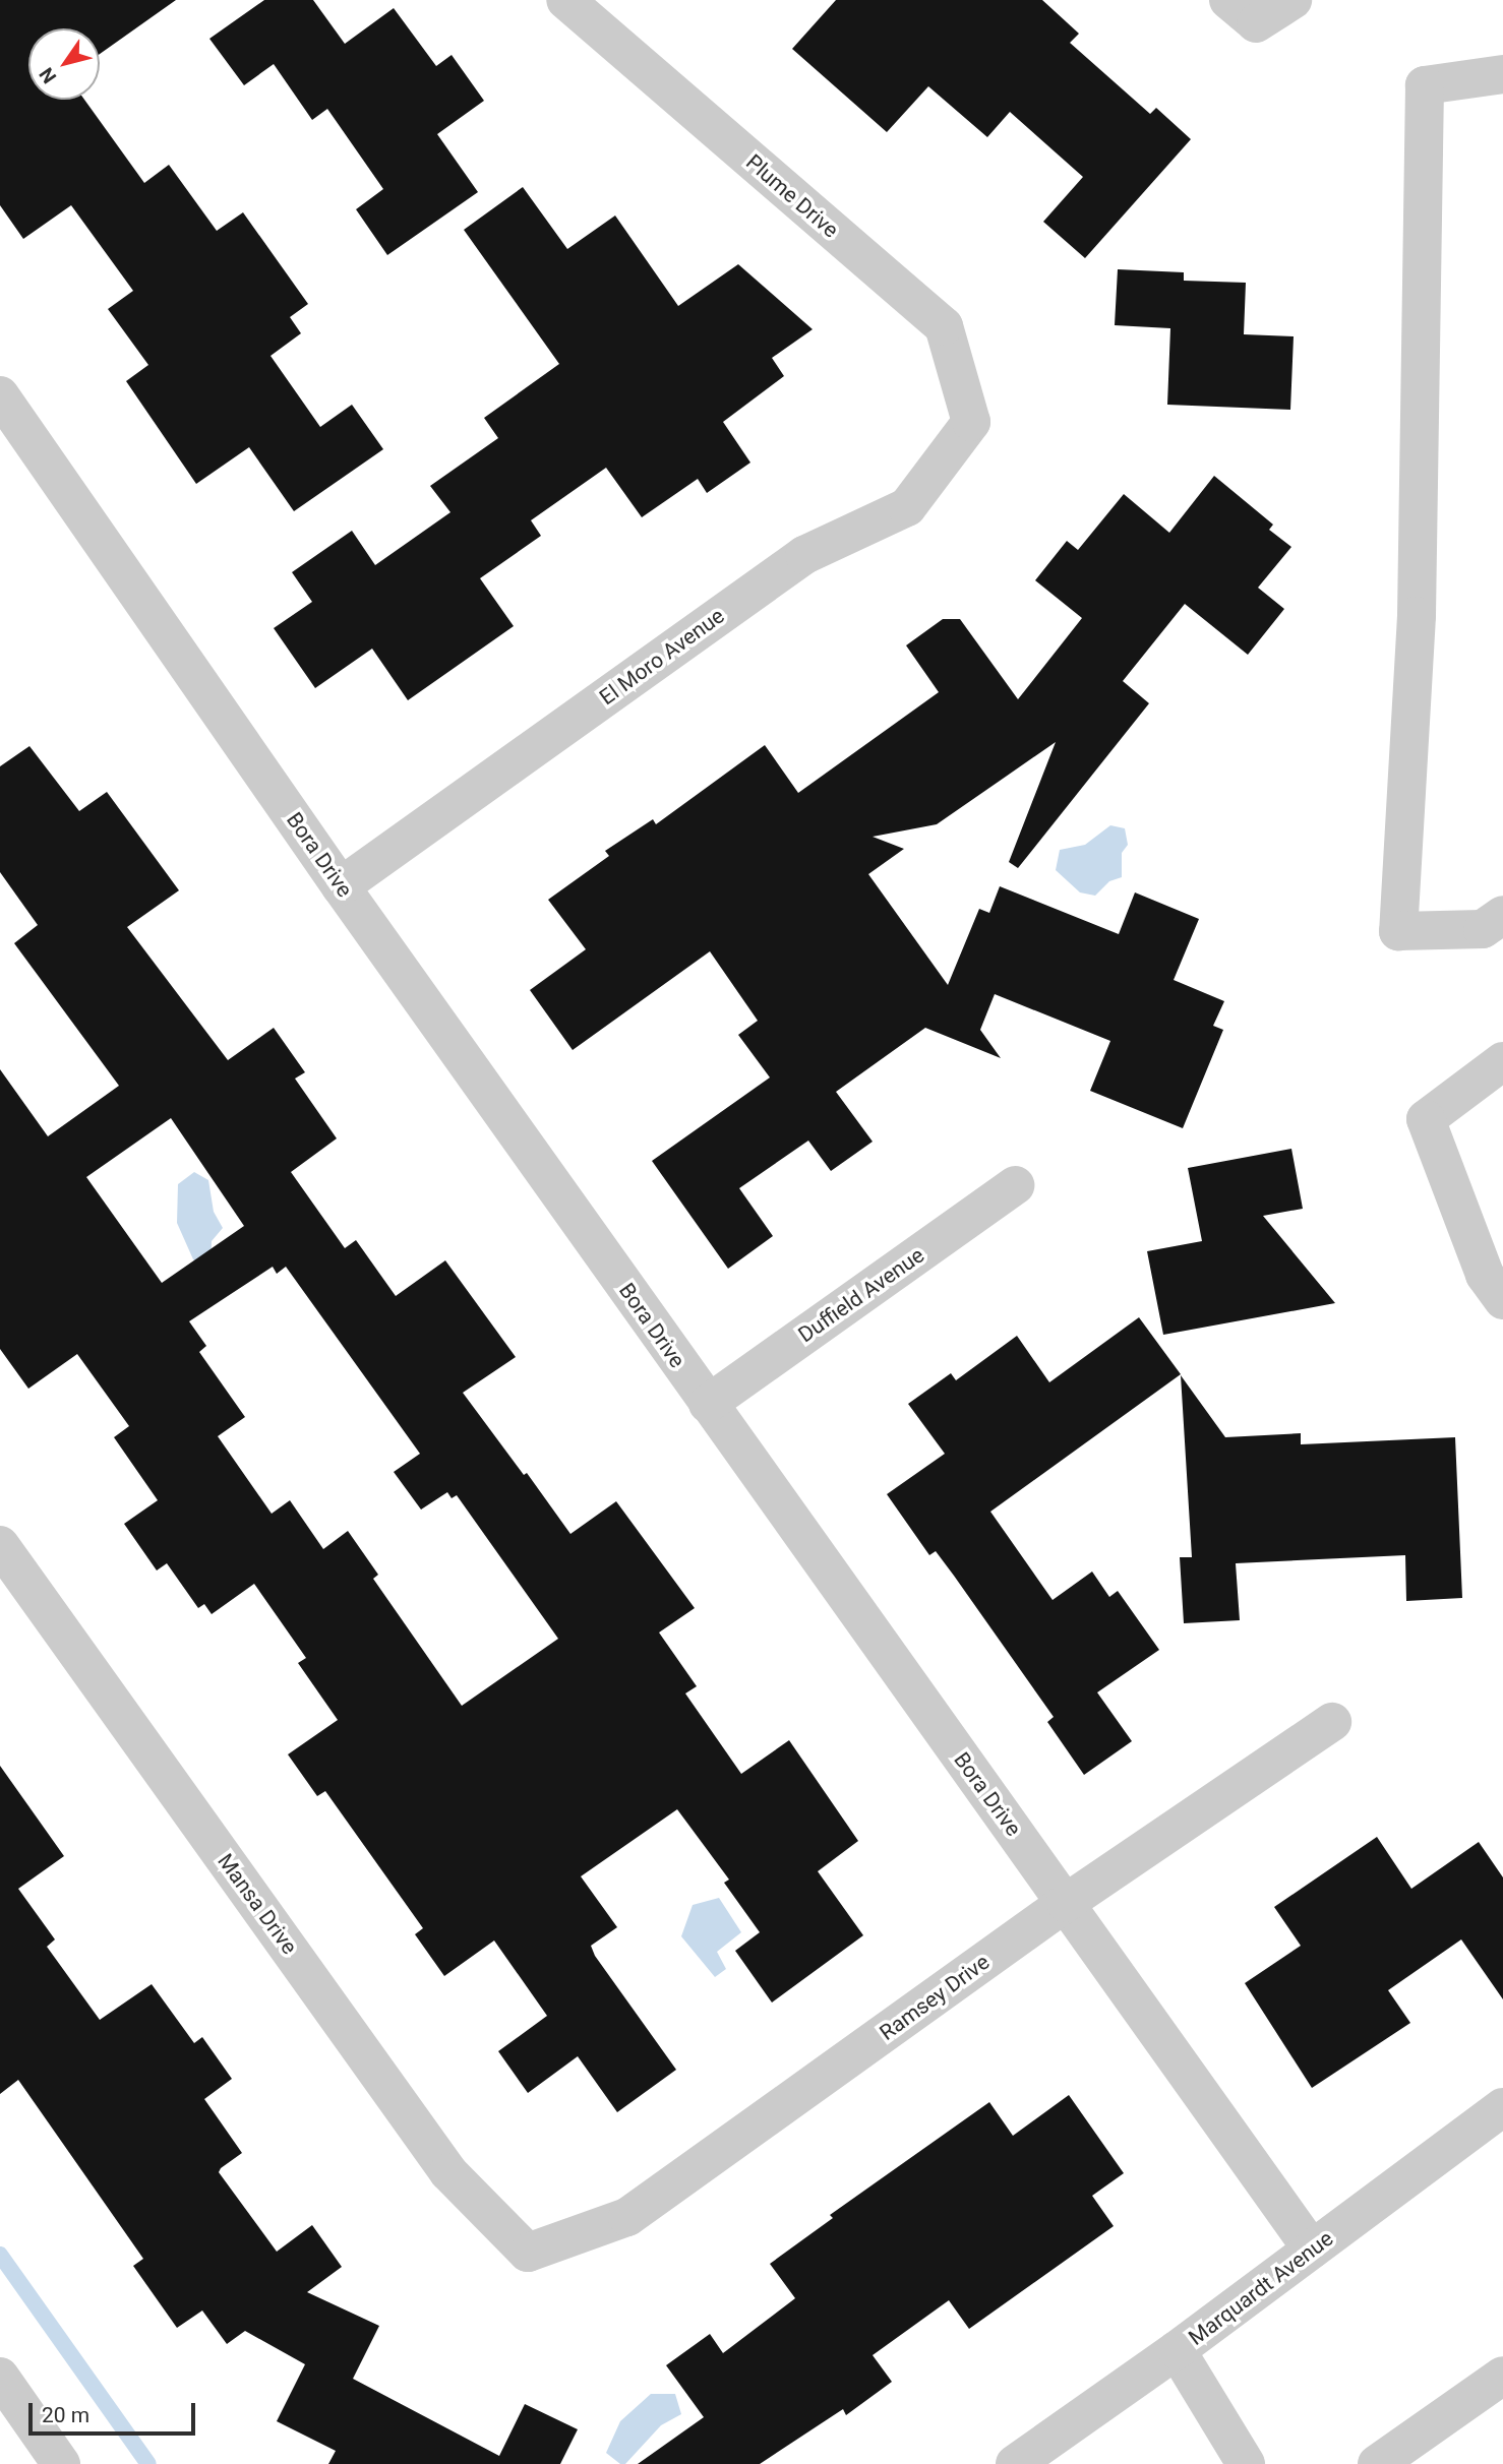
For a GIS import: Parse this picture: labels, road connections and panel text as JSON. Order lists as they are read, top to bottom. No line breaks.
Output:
{"streets":{"street":["Plume Drive","El Moro Avenue","Bora Drive","Duffield Avenue","Mansa Drive","Ramsey Drive","Marquardt Avenue"]},"crossings":[["Plume Drive","El Moro Avenue"],["El Moro Avenue","Bora Drive"],["Bora Drive","Duffield Avenue"],["Bora Drive","Ramsey Drive"],["Bora Drive","Marquardt Avenue"],["Mansa Drive","Ramsey Drive"]],"scale_bar":"20 m","north":"bottom left"}
